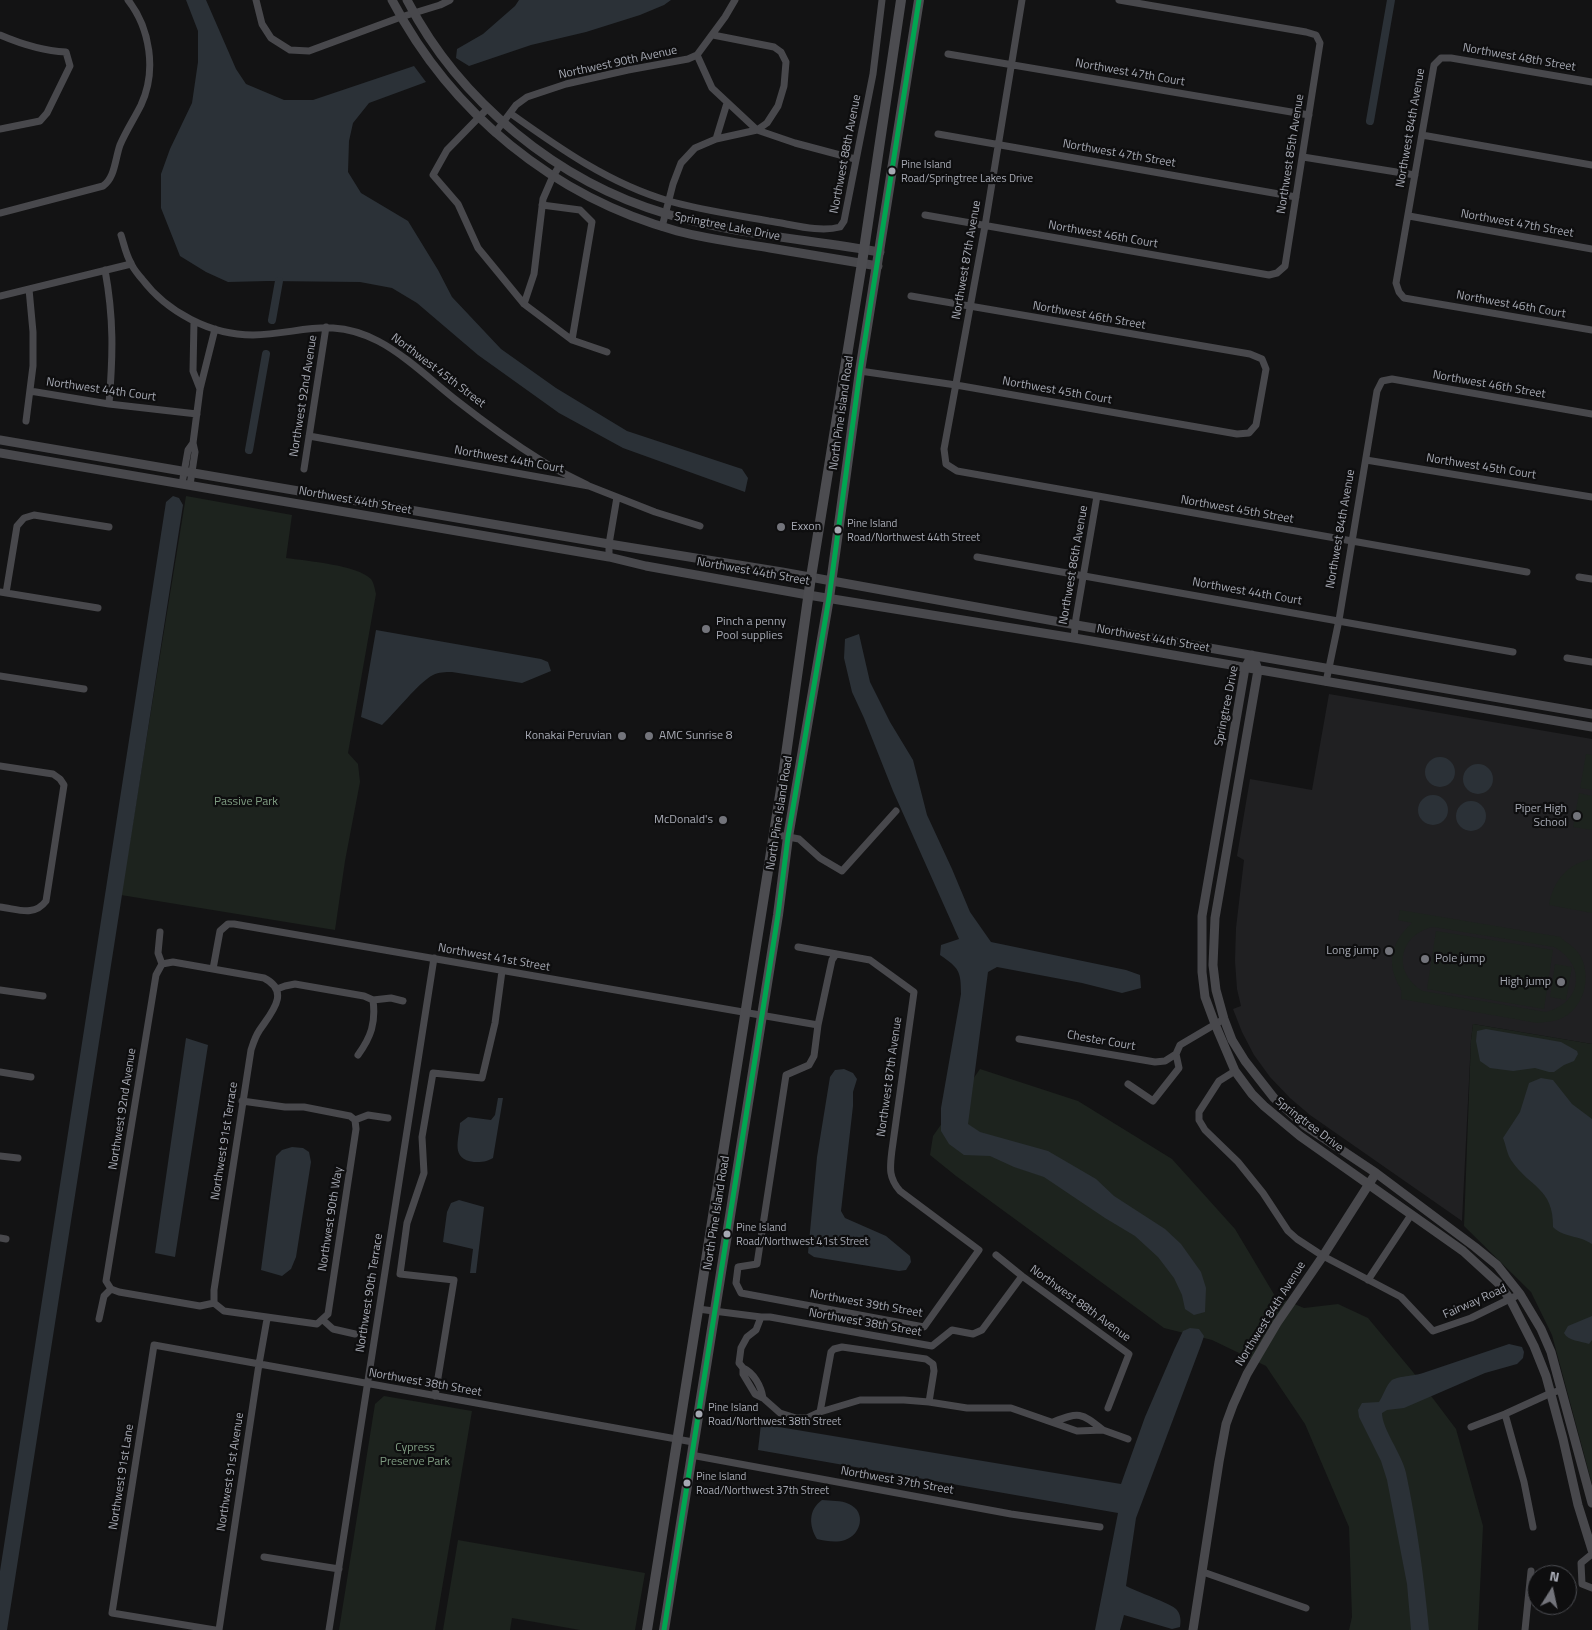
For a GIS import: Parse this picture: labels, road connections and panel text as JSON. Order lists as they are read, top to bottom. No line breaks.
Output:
{"streets":{"main road":["North Pine Island Road"],"street":["Northwest 48th Street","Northwest 90th Avenue","Northwest 47th Court","Northwest 84th Avenue","Northwest 88th Avenue","Northwest 47th Street","Northwest 85th Avenue","Springtree Lake Drive","Northwest 46th Court","Northwest 87th Avenue","Northwest 46th Street","Northwest 45th Street","Northwest 44th Court","Northwest 45th Court","Northwest 92nd Avenue","Northwest 44th Street","Northwest 86th Avenue","Springtree Drive","Northwest 41st Street","Chester Court","Northwest 91st Terrace","Northwest 90th Way","Northwest 90th Terrace","Fairway Road","Northwest 39th Street","Northwest 38th Street","Northwest 91st Avenue","Northwest 91st Lane","Northwest 37th Street"]},"crossings":[["Northwest 48th Street","Northwest 84th Avenue"],["Northwest 90th Avenue","Northwest 88th Avenue"],["Northwest 90th Avenue","Springtree Lake Drive"],["Northwest 47th Court","Northwest 85th Avenue"],["Northwest 47th Court","Northwest 87th Avenue"],["Northwest 84th Avenue","Northwest 47th Street"],["Northwest 84th Avenue","Northwest 46th Court"],["Northwest 84th Avenue","Northwest 46th Street"],["Northwest 84th Avenue","Northwest 45th Street"],["Northwest 84th Avenue","Northwest 44th Court"],["Northwest 84th Avenue","Northwest 45th Court"],["Northwest 84th Avenue","Northwest 44th Street"],["Northwest 84th Avenue","Springtree Drive"],["Northwest 84th Avenue","Fairway Road"],["Northwest 88th Avenue","Northwest 38th Street"],["Northwest 47th Street","Northwest 85th Avenue"],["Northwest 47th Street","Northwest 87th Avenue"],["Northwest 85th Avenue","Northwest 46th Court"],["Springtree Lake Drive","North Pine Island Road"],["Northwest 46th Court","Northwest 87th Avenue"],["Northwest 87th Avenue","Northwest 46th Street"],["Northwest 87th Avenue","Northwest 45th Street"],["Northwest 87th Avenue","Northwest 45th Court"],["Northwest 87th Avenue","Northwest 39th Street"],["Northwest 46th Street","Northwest 45th Court"],["Northwest 45th Street","Northwest 44th Court"],["Northwest 45th Street","Northwest 92nd Avenue"],["Northwest 45th Street","Northwest 86th Avenue"],["Northwest 44th Court","Northwest 92nd Avenue"],["Northwest 44th Court","Northwest 86th Avenue"],["Northwest 45th Court","North Pine Island Road"],["North Pine Island Road","Northwest 44th Street"],["North Pine Island Road","Northwest 41st Street"],["North Pine Island Road","Northwest 38th Street"],["North Pine Island Road","Northwest 37th Street"],["Northwest 44th Street","Northwest 86th Avenue"],["Northwest 44th Street","Springtree Drive"],["Springtree Drive","Fairway Road"],["Northwest 41st Street","Northwest 90th Terrace"],["Northwest 41st Street","Northwest 39th Street"],["Northwest 90th Terrace","Northwest 38th Street"],["Northwest 38th Street","Northwest 91st Avenue"],["Northwest 38th Street","Northwest 91st Lane"]],"parks":["Passive Park","Cypress Preserve Park"],"places":["Pine Island Road/Springtree Lakes Drive","Exxon","Pine Island Road/Northwest 44th Street","Pinch a penny Pool supplies","Konakai Peruvian","AMC Sunrise 8","Piper High School","McDonald's","Long jump","Pole jump","High jump","Pine Island Road/Northwest 41st Street","Pine Island Road/Northwest 38th Street","Pine Island Road/Northwest 37th Street"],"north":"top"}
